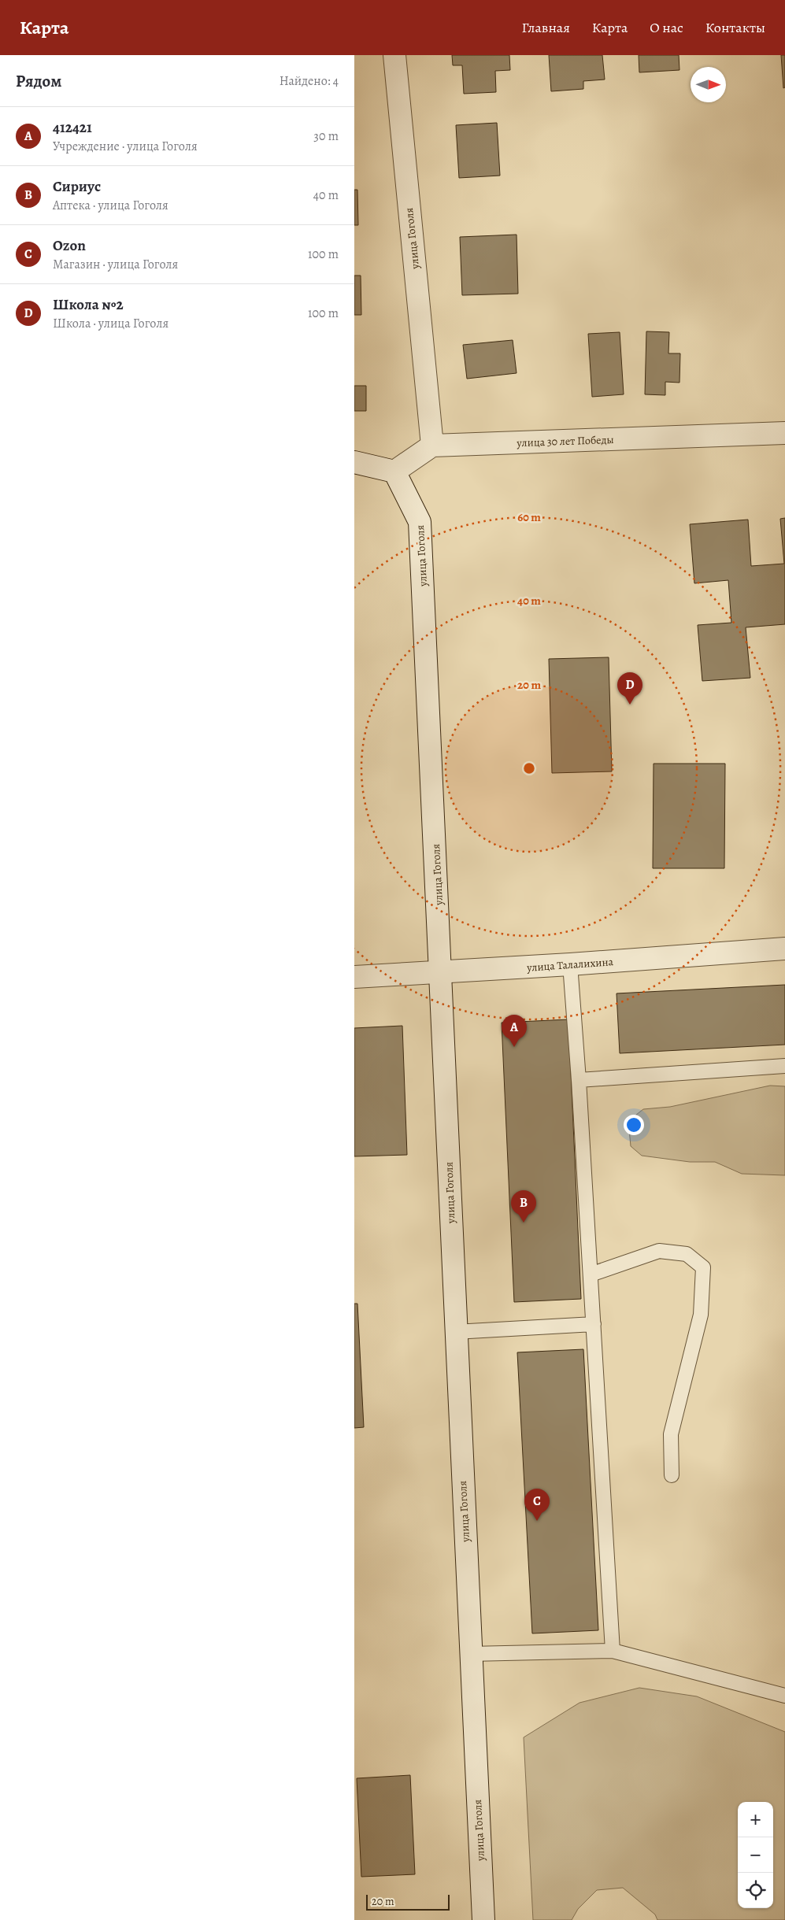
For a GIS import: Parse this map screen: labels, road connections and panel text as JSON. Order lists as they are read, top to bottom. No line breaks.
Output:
{"streets":{"street":["улица Гоголя","улица 30 лет Победы","улица Талалихина"]},"crossings":[["улица Гоголя","улица 30 лет Победы"],["улица Гоголя","улица Талалихина"]],"scale_bar":"20 m","north":"right","page":{"header":"Карта","nav":["Главная","Карта","О нас","Контакты"],"heading":["Рядом","Найдено: 4"],"list":[{"mark":"A","name":"412421","note":"Учреждение · улица Гоголя","value":"30 m"},{"mark":"B","name":"Сириус","note":"Аптека · улица Гоголя","value":"40 m"},{"mark":"C","name":"Ozon","note":"Магазин · улица Гоголя","value":"100 m"},{"mark":"D","name":"Школа №2","note":"Школа · улица Гоголя","value":"100 m"}],"pins":["D","A","B","C"],"map_buttons":["+","−"],"scale":"20 m"},"rings":["60 m","40 m","20 m"]}
